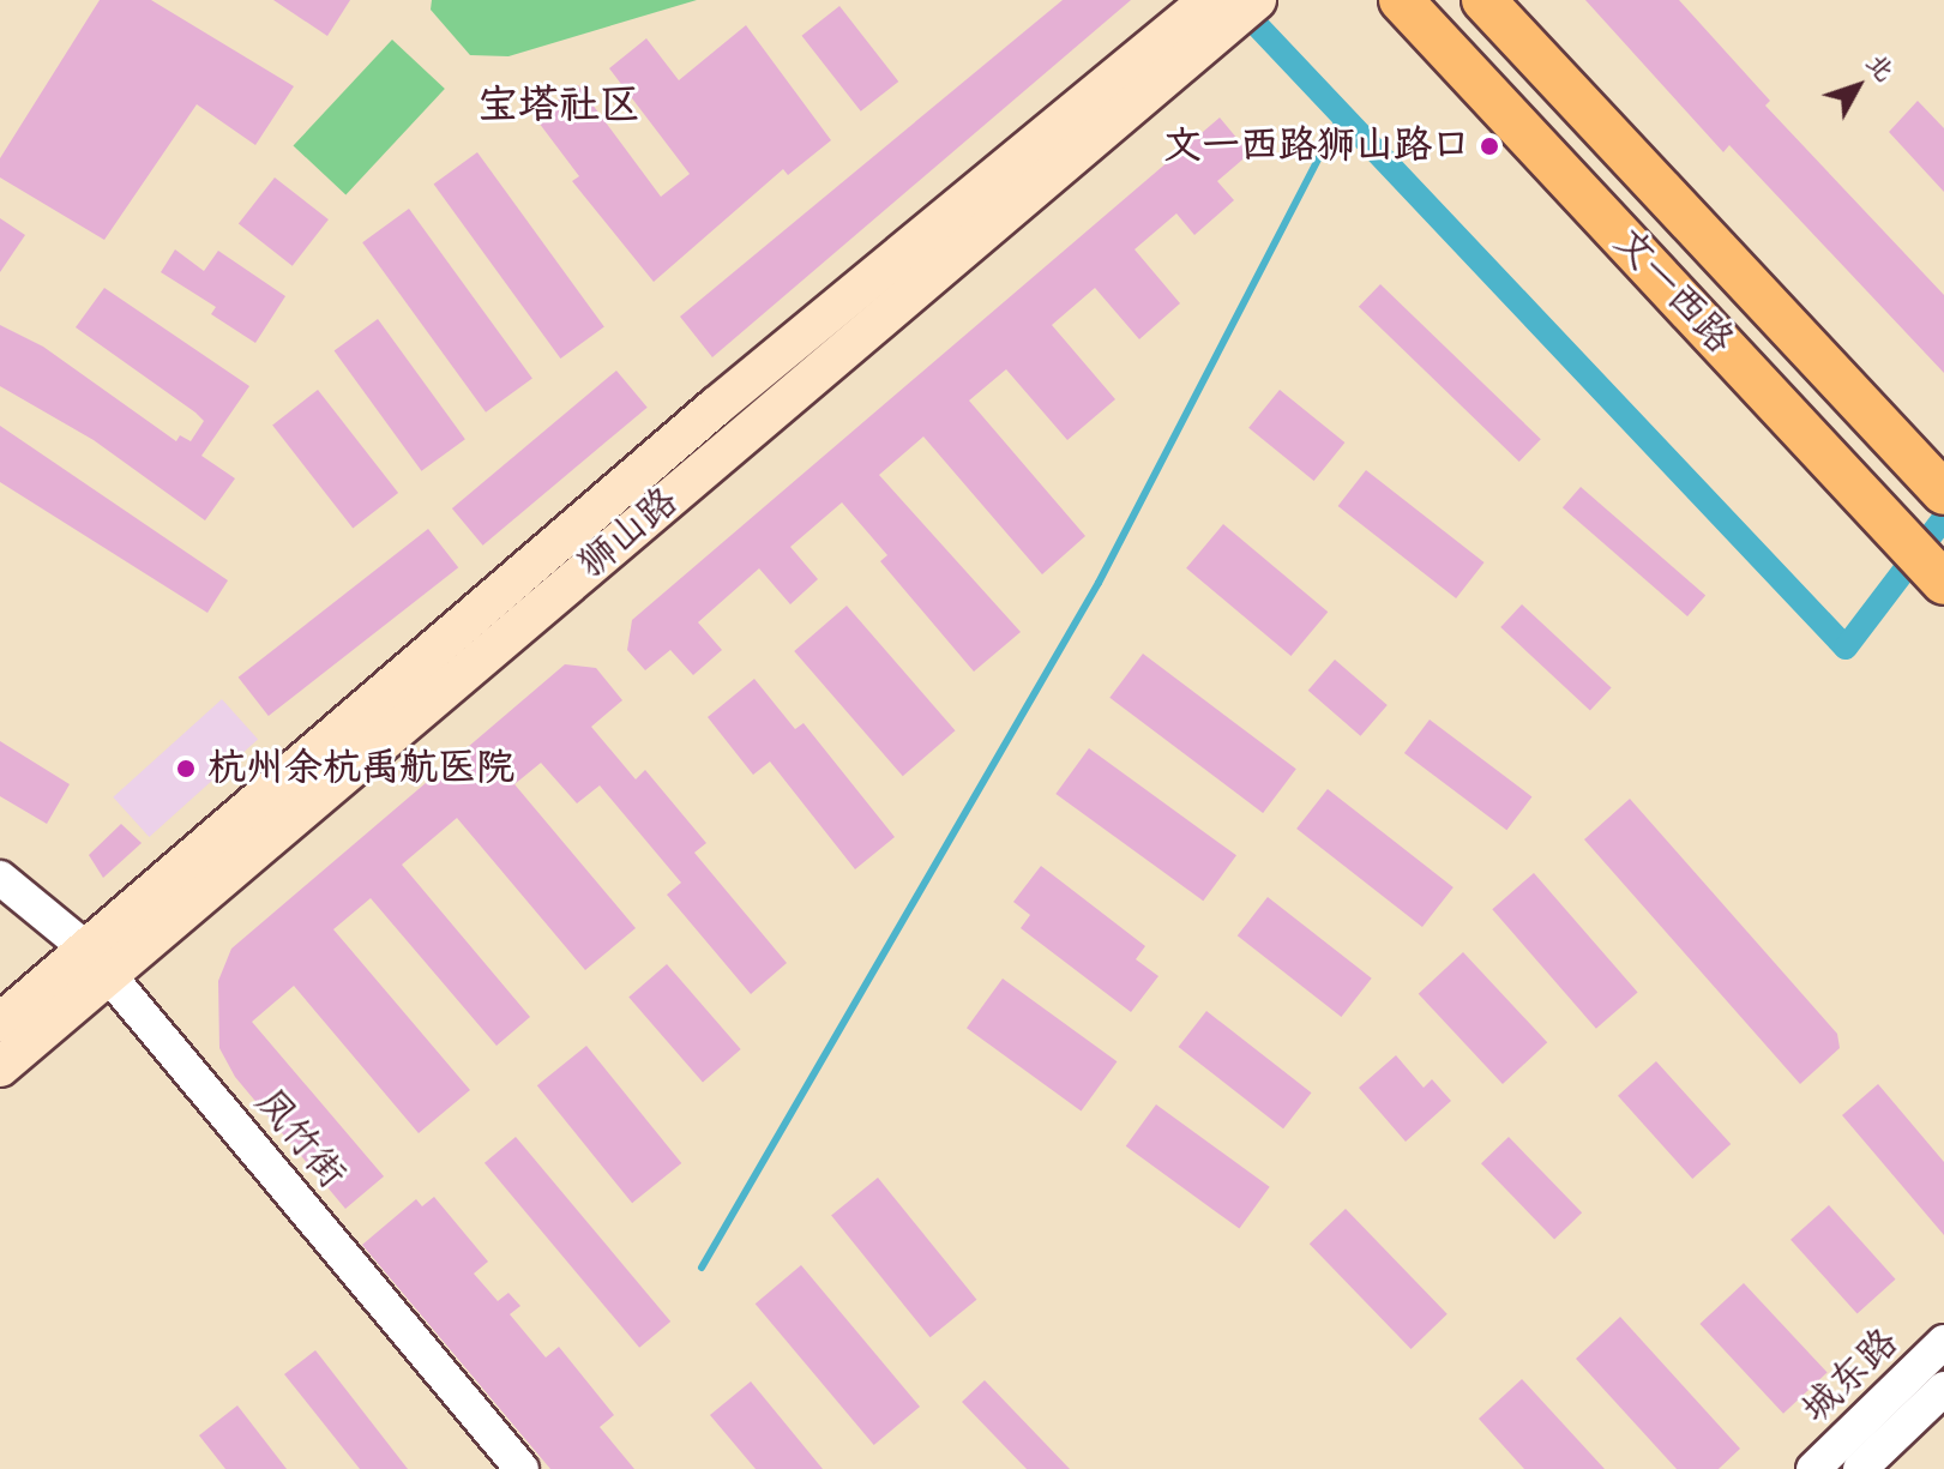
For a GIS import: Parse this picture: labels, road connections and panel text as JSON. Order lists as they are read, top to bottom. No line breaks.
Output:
{"streets":{"main road":["文一西路","狮山路"],"street":["凤竹街","城东路"]},"crossings":[["狮山路","凤竹街"]],"districts":["宝塔社区"],"places":["文一西路狮山路口","杭州余杭禹航医院"],"north":"top right"}
